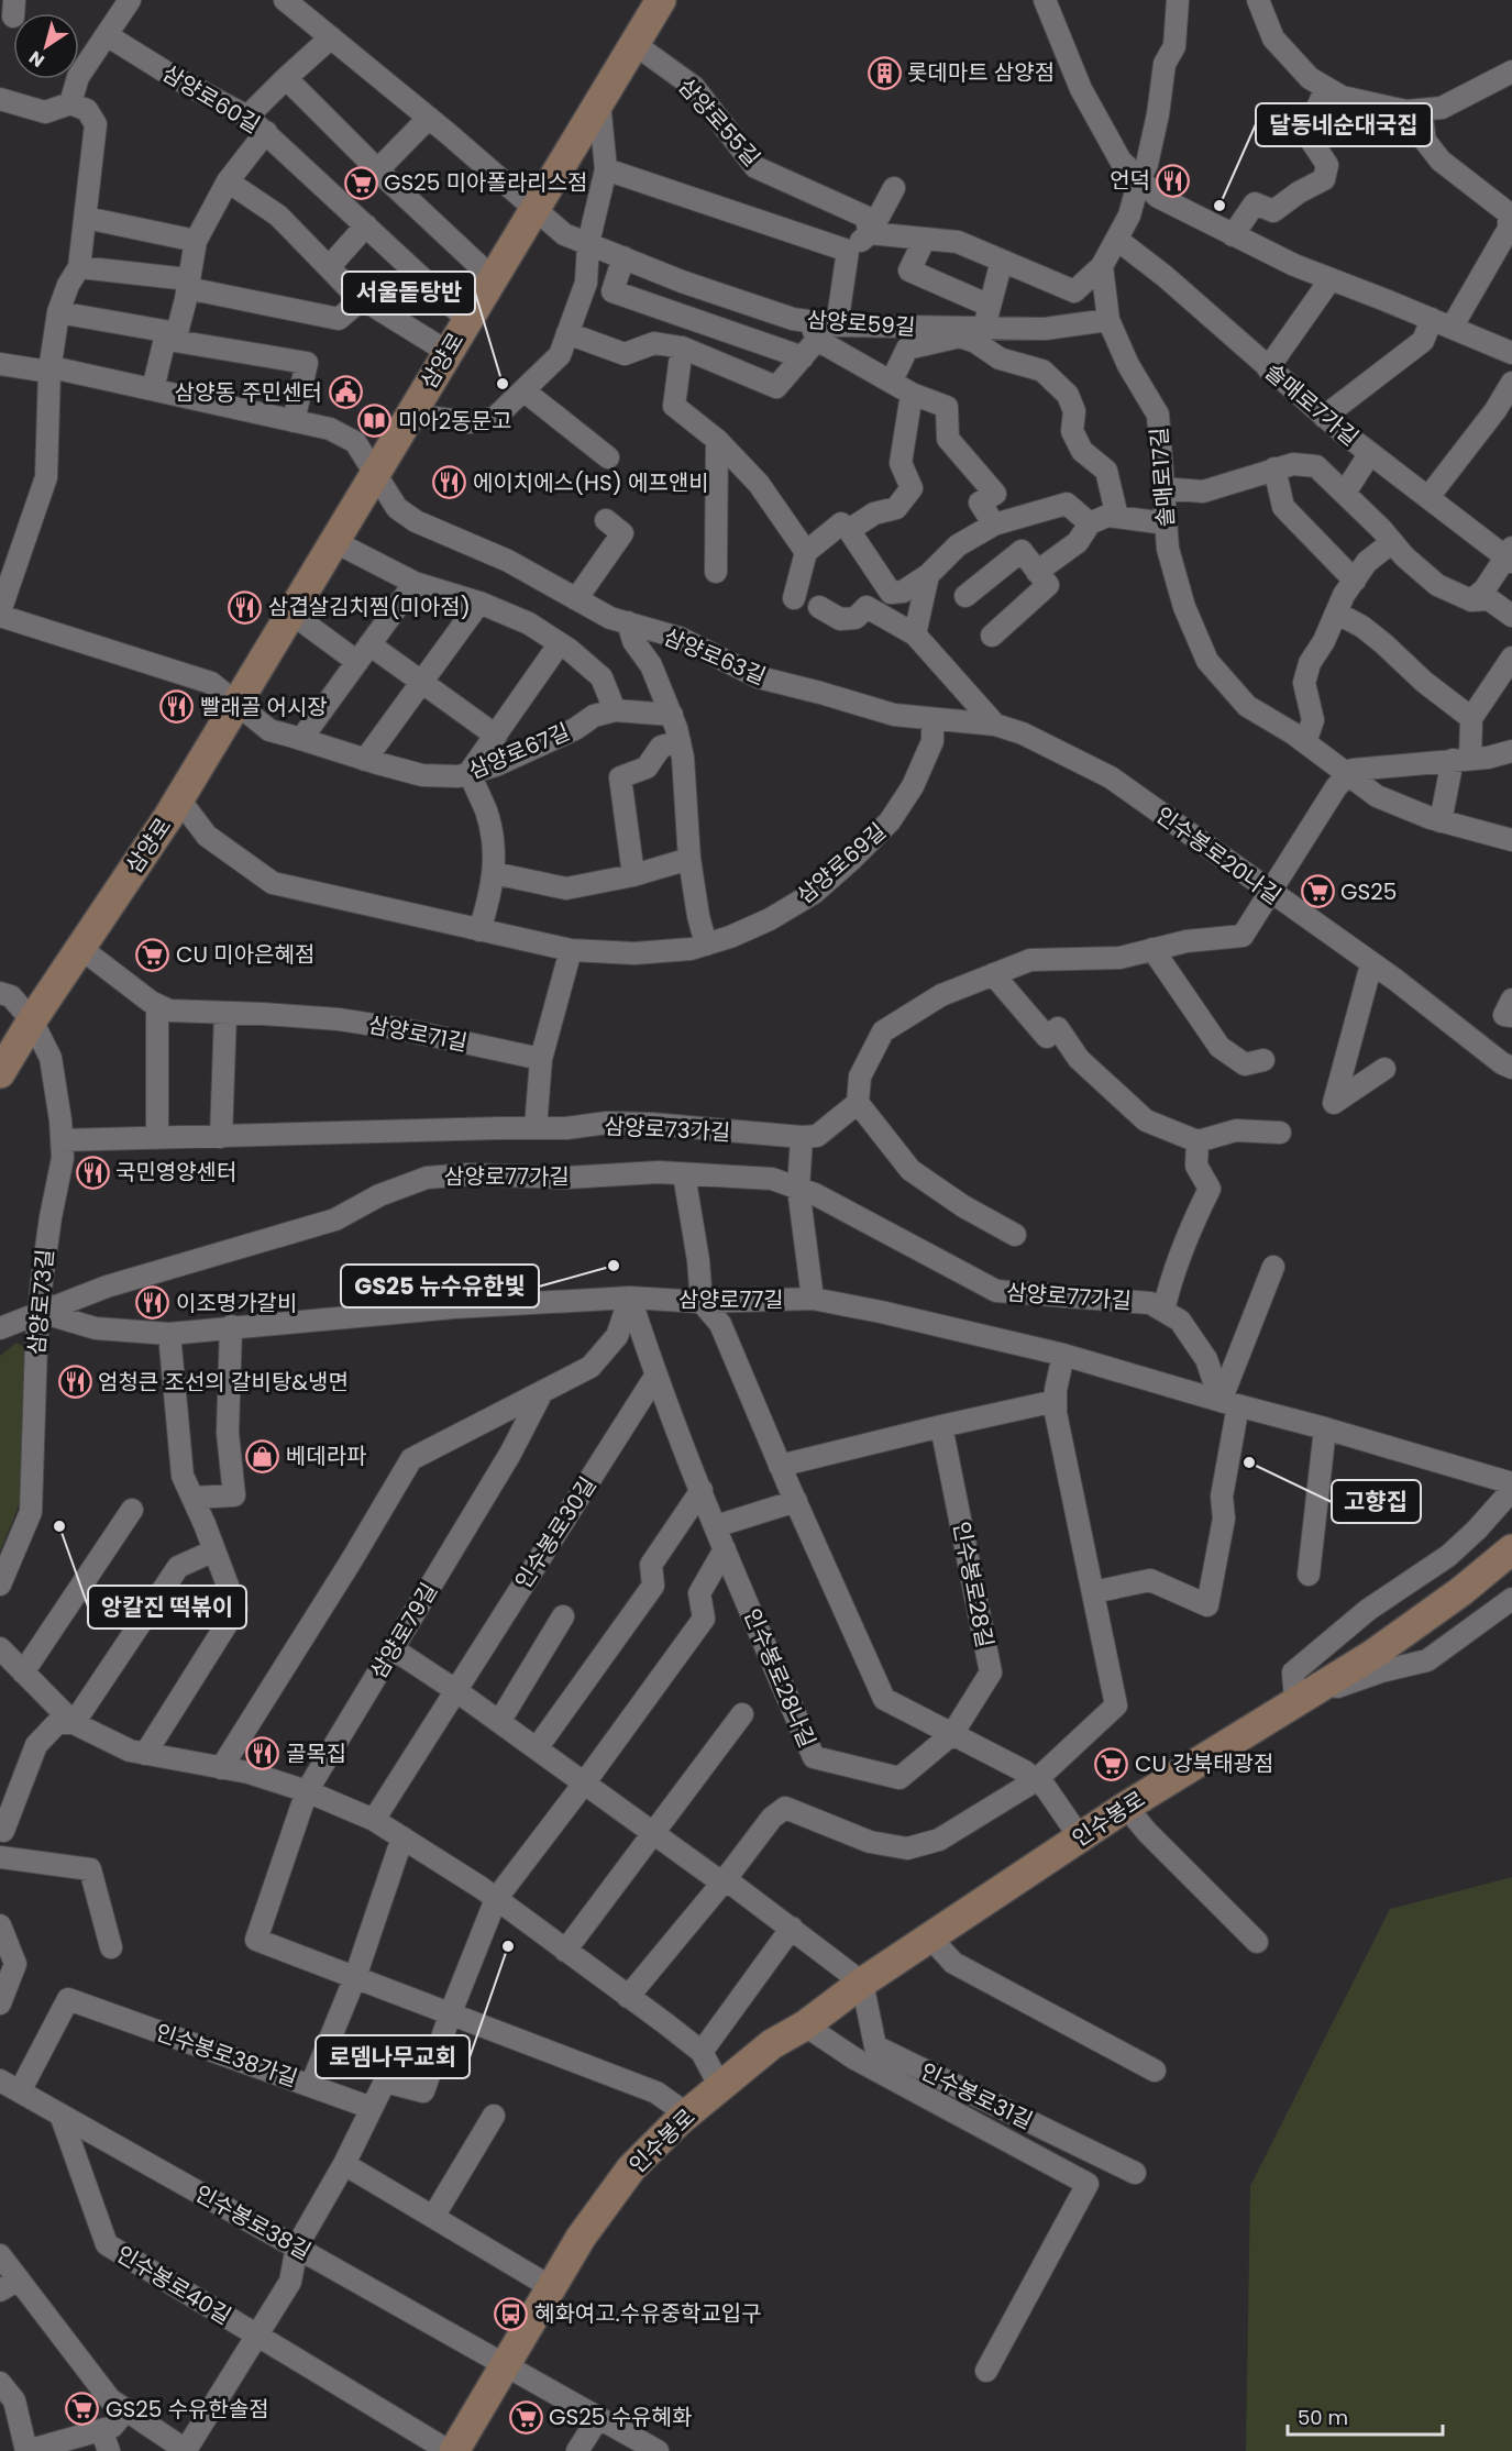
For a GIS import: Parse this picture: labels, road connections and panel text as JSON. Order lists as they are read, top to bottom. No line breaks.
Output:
{"streets":{"main road":["삼양로","인수봉로"],"street":["삼양로60길","삼양로55길","삼양로59길","솔매로7가길","솔매로17길","삼양로63길","삼양로67길","인수봉로20나길","삼양로69길","삼양로71길","삼양로73가길","삼양로77가길","삼양로77길","삼양로73길","인수봉로30길","인수봉로28길","삼양로79길","인수봉로28나길","인수봉로38가길","인수봉로31길","인수봉로38길","인수봉로40길"]},"crossings":[["삼양로60길","삼양로"],["삼양로55길","삼양로"],["삼양로59길","삼양로"],["삼양로59길","솔매로17길"],["삼양로","삼양로63길"],["삼양로","삼양로67길"],["삼양로","삼양로69길"],["삼양로","삼양로71길"],["삼양로","삼양로73길"],["삼양로63길","인수봉로20나길"],["삼양로63길","삼양로69길"],["인수봉로20나길","삼양로69길"],["삼양로73가길","삼양로73길"],["삼양로77가길","삼양로77길"],["삼양로77가길","삼양로73길"],["삼양로77길","삼양로73길"],["삼양로77길","인수봉로28나길"],["인수봉로30길","인수봉로28나길"],["인수봉로28길","인수봉로28나길"],["인수봉로","인수봉로31길"],["인수봉로","인수봉로38길"],["인수봉로38가길","인수봉로38길"],["인수봉로38길","인수봉로40길"]],"places":{"building":["롯데마트 삼양점"],"restaurant":["언덕","에이치에스(HS) 에프앤비","삼겹살김치찜(미아점)","빨래골 어시장","국민영양센터","이조명가갈비","엄청큰 조선의 갈비탕&냉면","골목집"],"supermarket":["GS25 미아폴라리스점","GS25","CU 미아은혜점","CU 강북태광점","GS25 수유한솔점","GS25 수유혜화"],"other":["달동네순대국집","서울돝탕반","GS25 뉴수유한빛","고향집","앙칼진 떡볶이","로뎀나무교회"],"public building":["삼양동 주민센터"],"library":["미아2동문고"],"shop":["베데라파"],"bus stop":["혜화여고.수유중학교입구"]},"scale_bar":"50 m","north":"bottom left"}
